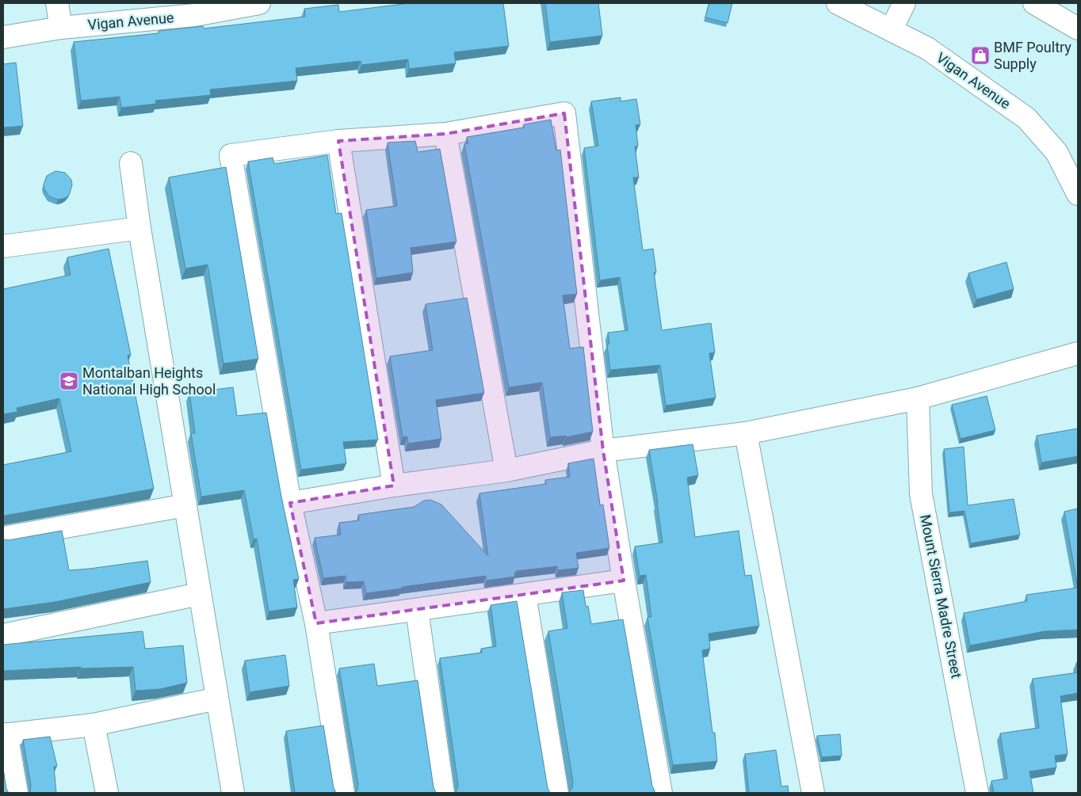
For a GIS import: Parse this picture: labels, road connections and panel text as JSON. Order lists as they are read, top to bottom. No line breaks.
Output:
{"streets":{"street":["Vigan Avenue","Mount Sierra Madre Street"]},"places":{"shop":["BMF Poultry Supply"],"school or university":["Montalban Heights National High School"]}}
